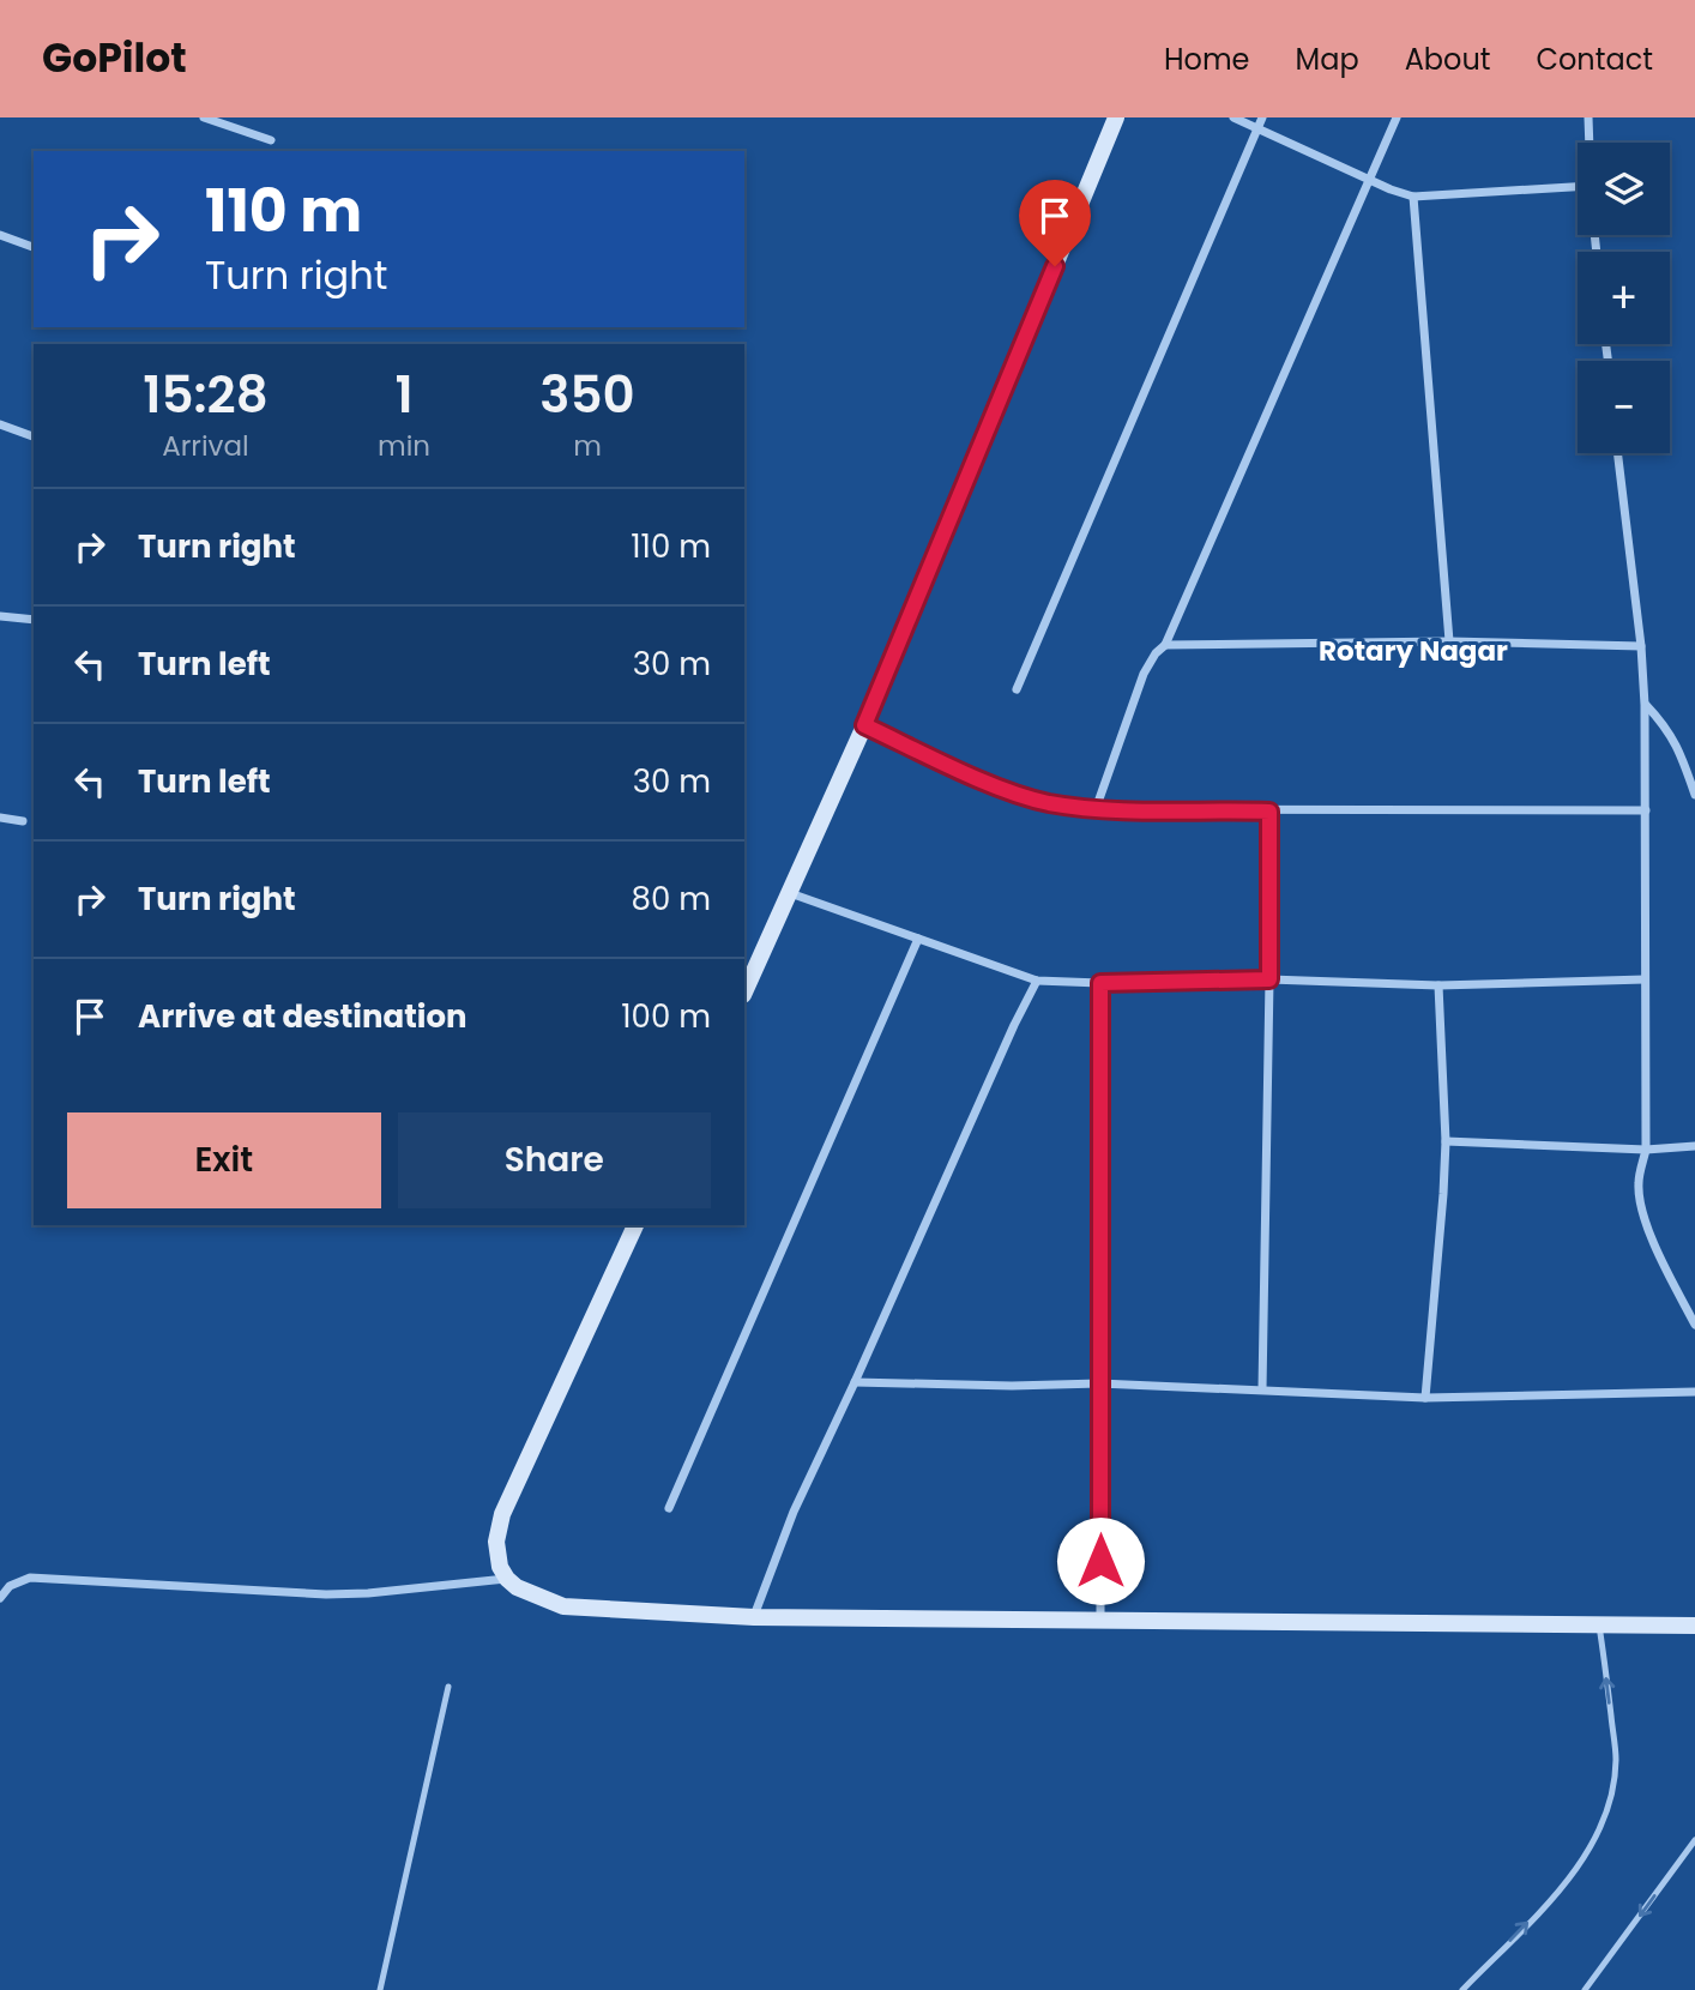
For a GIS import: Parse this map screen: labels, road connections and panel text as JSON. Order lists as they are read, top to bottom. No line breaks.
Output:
{"districts":["Rotary Nagar"],"page":{"header":"GoPilot","nav":["Home","Map","About","Contact"],"map_buttons":["+","−"],"turn":["110 m","Turn right"],"eta":["15:28","Arrival","1","min","350","m"],"list":[{"name":"Turn right","value":"110 m"},{"name":"Turn left","value":"30 m"},{"name":"Turn left","value":"30 m"},{"name":"Turn right","value":"80 m"},{"name":"Arrive at destination","value":"100 m"}],"buttons":["Exit","Share"]}}
